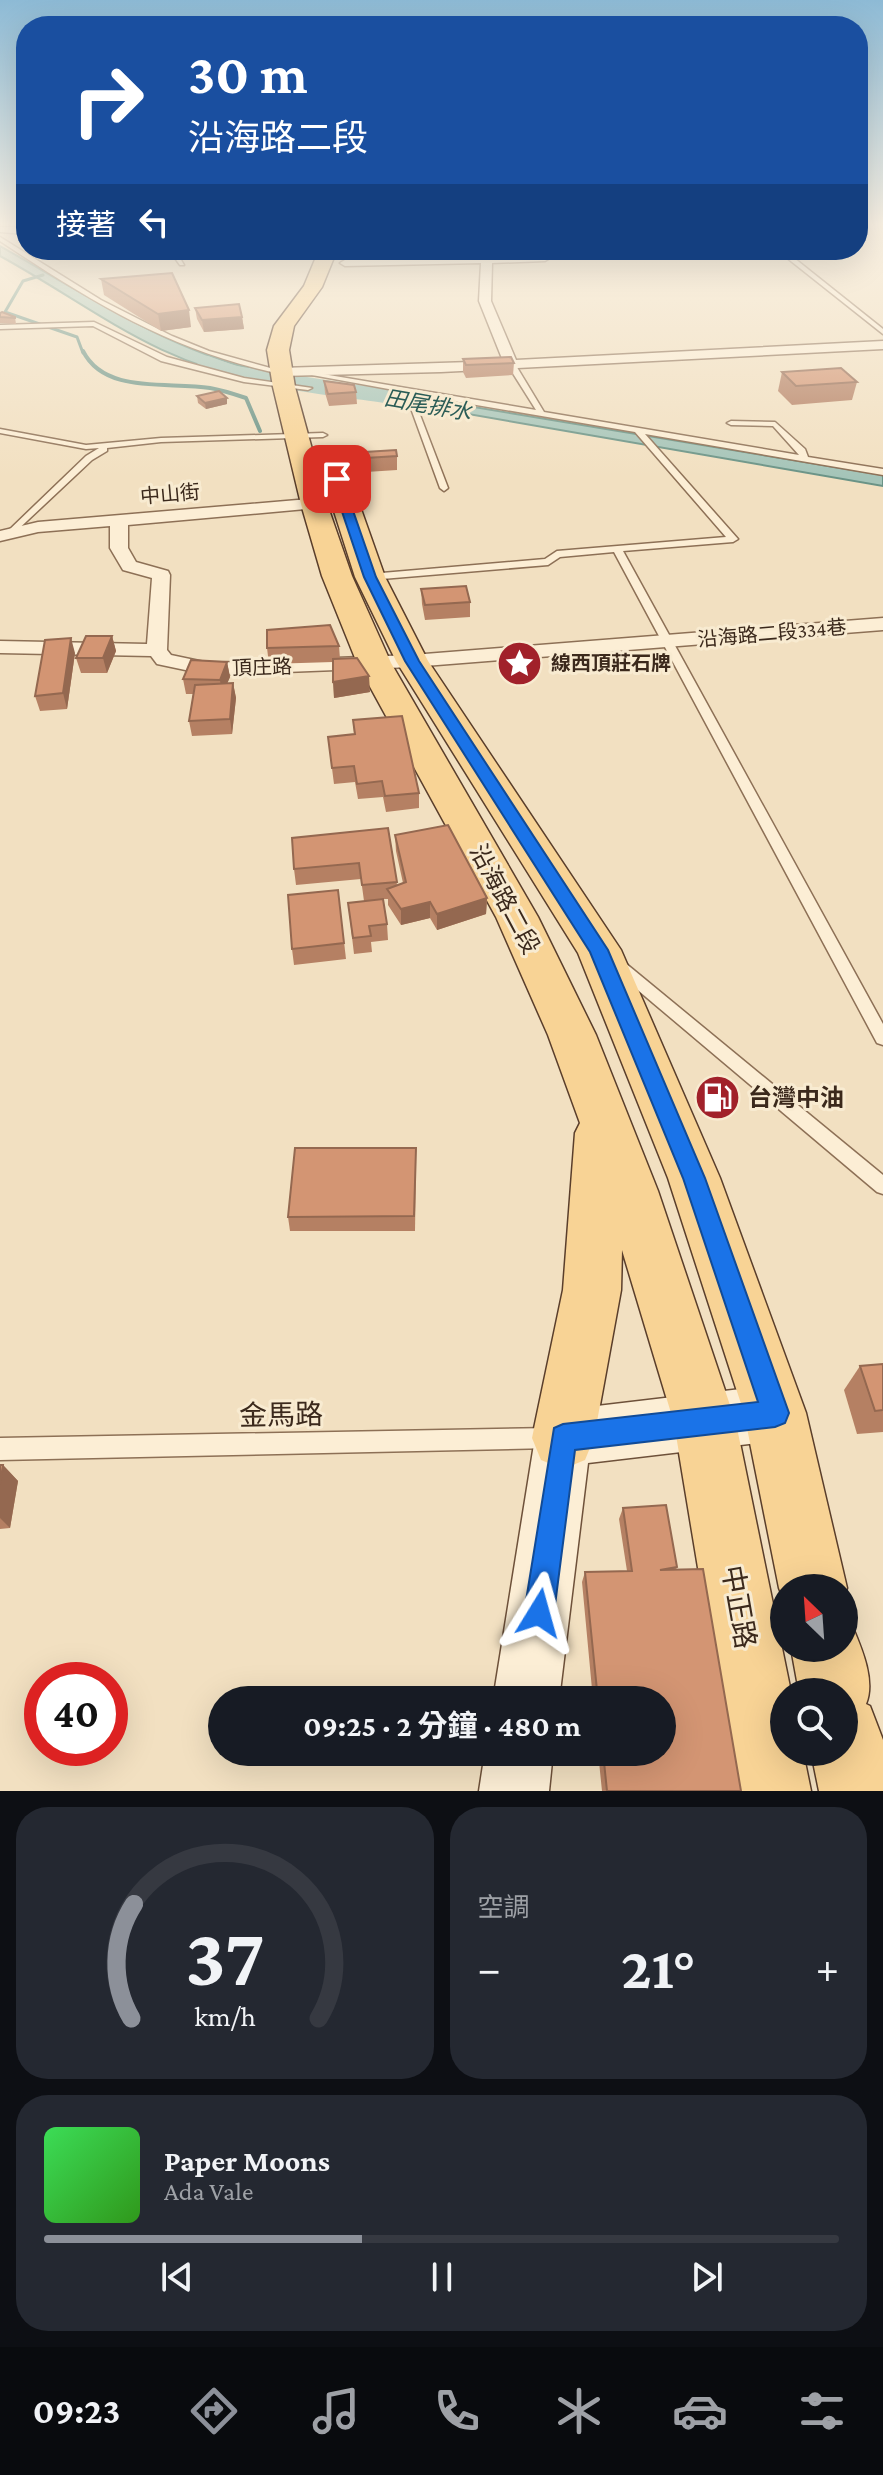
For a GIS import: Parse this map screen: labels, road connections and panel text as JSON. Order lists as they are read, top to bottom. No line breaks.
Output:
{"streets":{"main road":["沿海路二段","中正路"],"street":["中山街","沿海路二段334巷","頂庄路"],"lane":["金馬路"]},"crossings":[["中山街","沿海路二段"],["沿海路二段334巷","頂庄路"],["沿海路二段334巷","沿海路二段"],["頂庄路","沿海路二段"],["沿海路二段","中正路"]],"water":["田尾排水"],"places":{"place":["線西頂莊石牌"],"fuel station":["台灣中油"]},"north":"top left","page":{"turn":["30 m","沿海路二段"],"then":"接著","limit":"40","trip":"09:25 · 2 分鐘 · 480 m","tile":"空調","heat":["−","21°","+"],"song":["Paper Moons","Ada Vale"],"tabs":"09:23","gauge":["37","km/h"]}}
